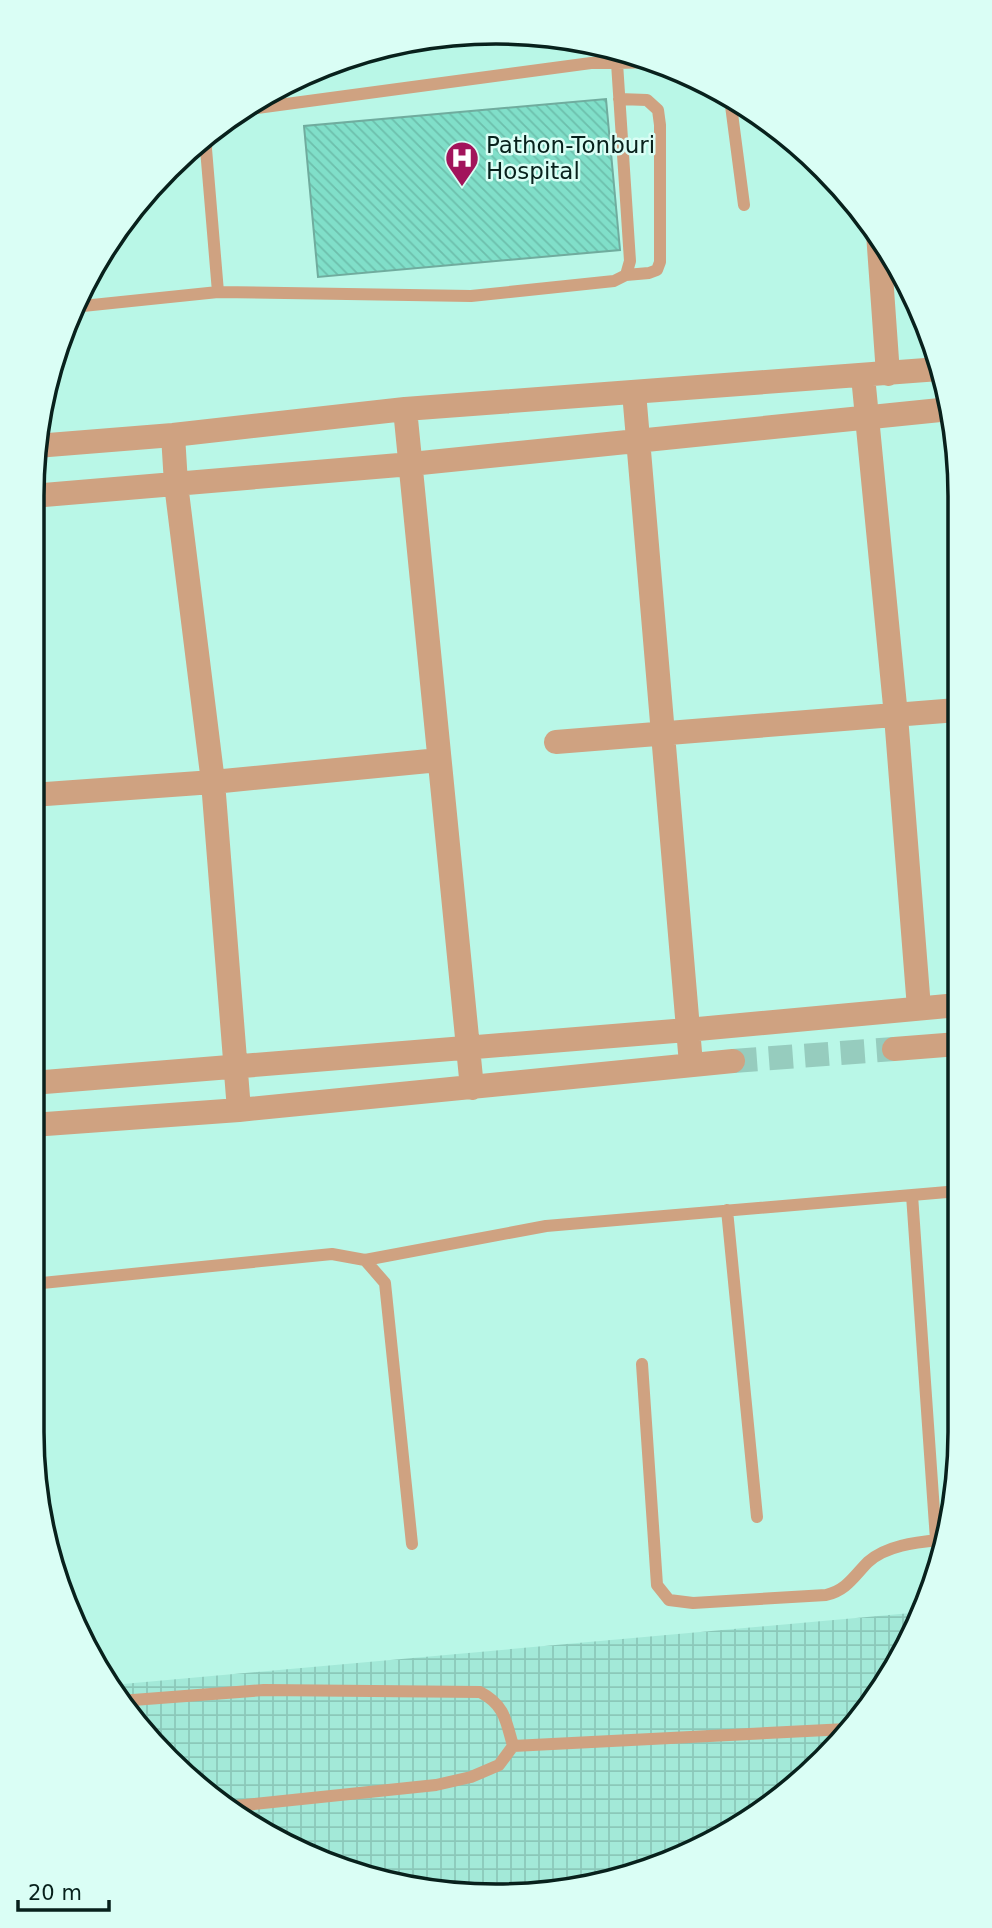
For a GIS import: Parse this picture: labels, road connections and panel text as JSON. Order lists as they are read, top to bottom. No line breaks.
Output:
{"places":{"hospital":["Pathon-Tonburi Hospital"]},"scale_bar":"20 m"}
